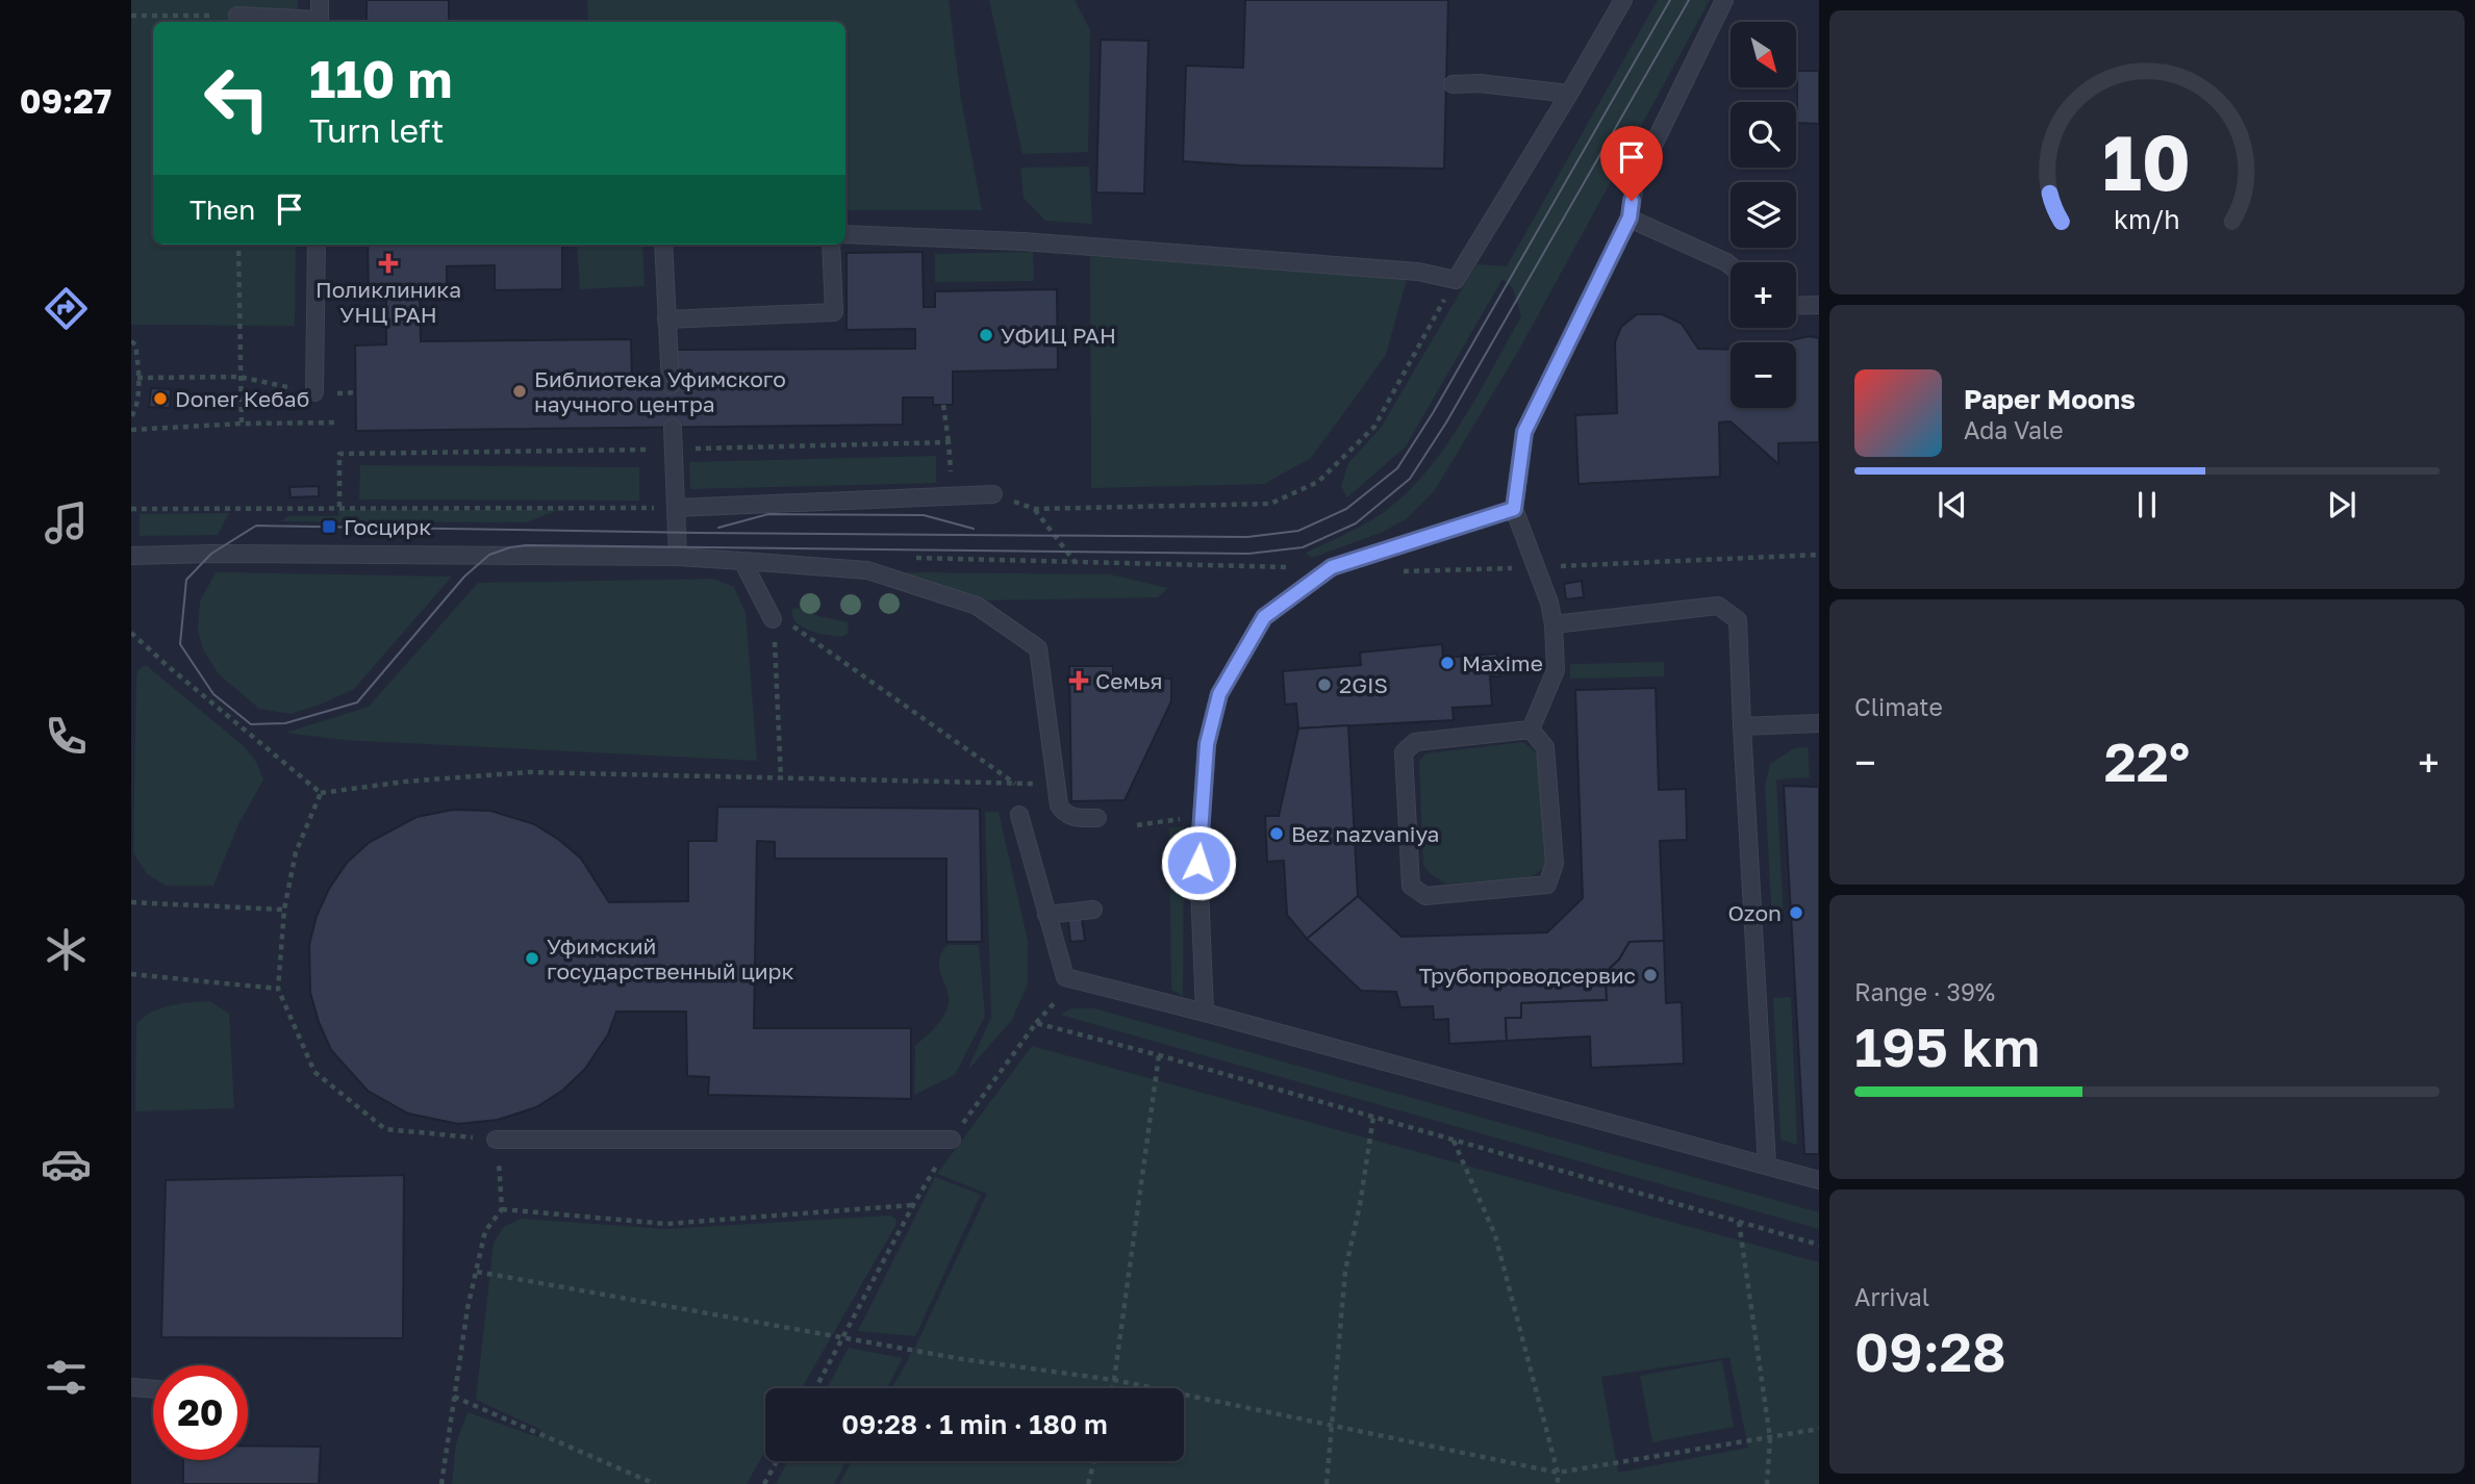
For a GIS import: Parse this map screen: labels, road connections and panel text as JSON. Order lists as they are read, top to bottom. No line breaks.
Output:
{"places":{"health":["Поликлиника УНЦ РАН","Семья"],"other":["УФИЦ РАН","Библиотека Уфимского научного центра","Doner Кебаб","Maxime","2GIS","Bez nazvaniya","Ozon","Уфимский государственный цирк","Трубопроводсервис"],"transit":["Госцирк"]},"north":"bottom right","page":{"tabs":"09:27","map_buttons":["+","−"],"turn":["110 m","Turn left"],"then":"Then","song":["Paper Moons","Ada Vale"],"tile":["Climate",["Range · 39%","195 km"],["Arrival","09:28"]],"heat":["−","22°","+"],"limit":"20","trip":"09:28 · 1 min · 180 m","gauge":["10","km/h"]}}
